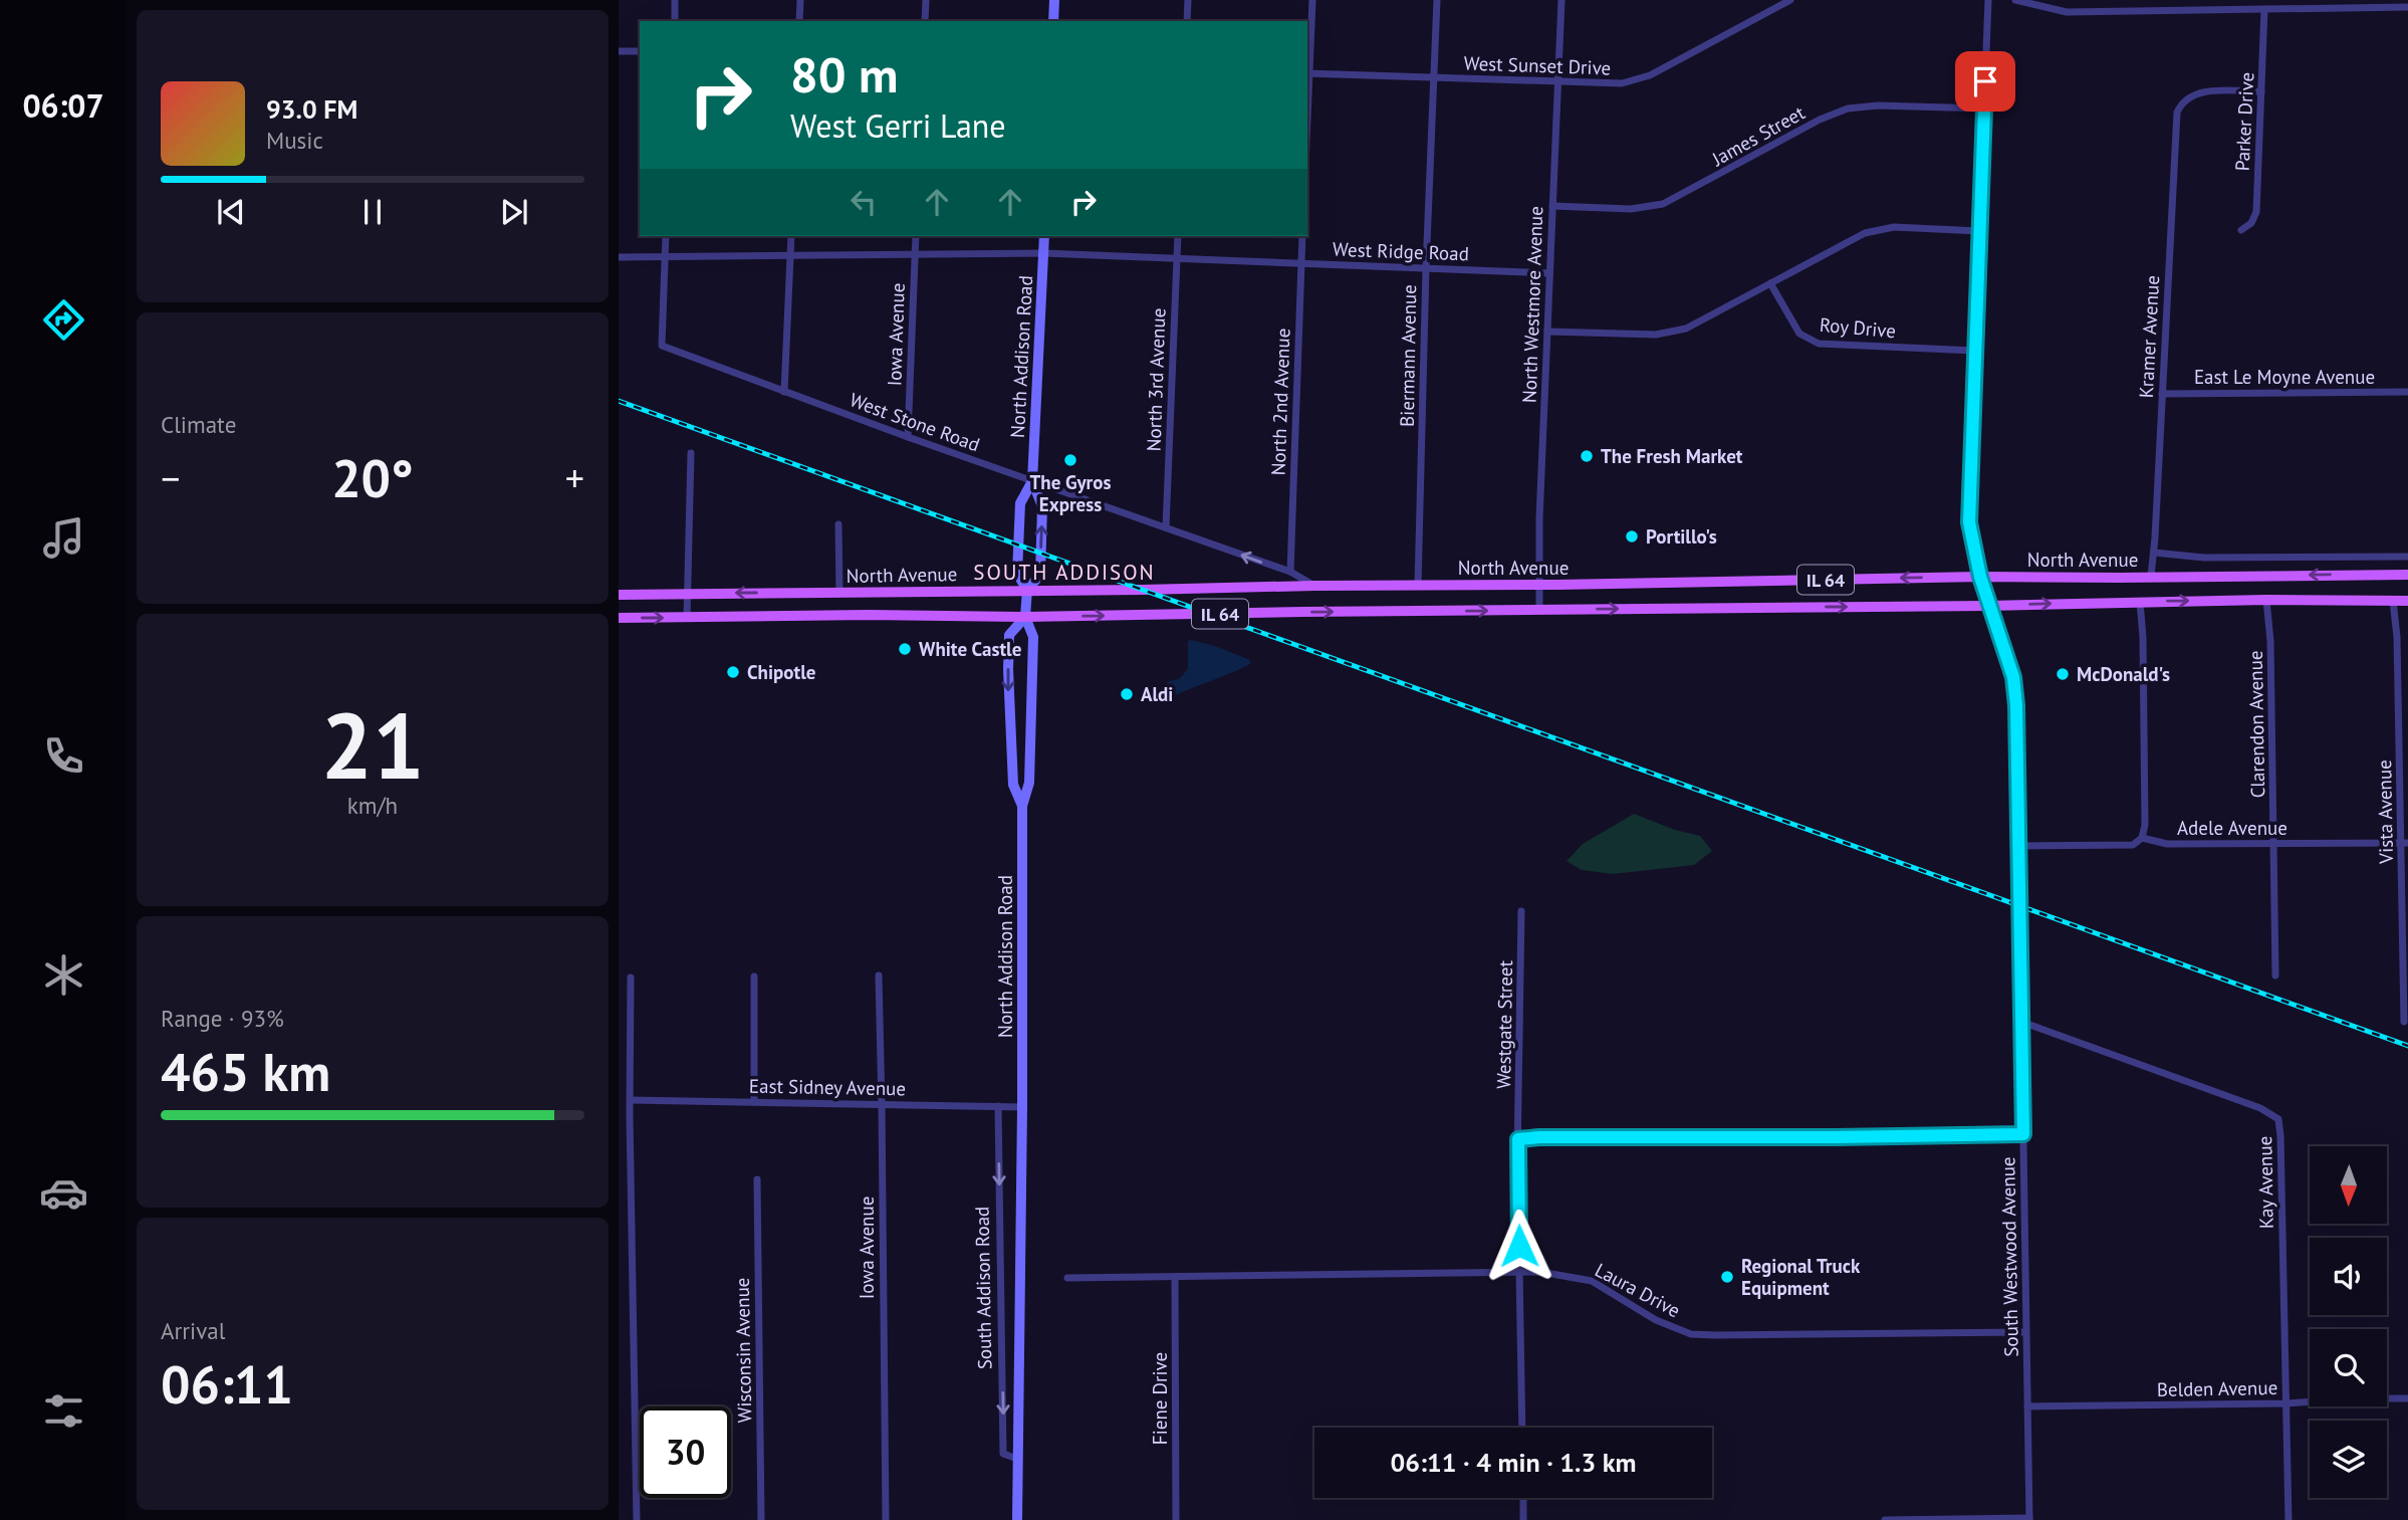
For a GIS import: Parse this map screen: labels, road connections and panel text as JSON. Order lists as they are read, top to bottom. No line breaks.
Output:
{"streets":{"main road":["North Avenue","IL 64"],"street":["West Sunset Drive","Parker Drive","James Street","West Ridge Road","North Westmore Avenue","Roy Drive","Iowa Avenue","Kramer Avenue","Biermann Avenue","North Addison Road","East Le Moyne Avenue","North 3rd Avenue","North 2nd Avenue","West Stone Road","Clarendon Avenue","Vista Avenue","Adele Avenue","Westgate Street","East Sidney Avenue","Kay Avenue","South Westwood Avenue","South Addison Road","Laura Drive","Wisconsin Avenue","Belden Avenue","Fiene Drive"]},"crossings":[["West Sunset Drive","North Westmore Avenue"],["West Sunset Drive","Biermann Avenue"],["Parker Drive","Kramer Avenue"],["James Street","North Westmore Avenue"],["James Street","South Westwood Avenue"],["West Ridge Road","North Westmore Avenue"],["West Ridge Road","Iowa Avenue"],["West Ridge Road","Biermann Avenue"],["West Ridge Road","North Addison Road"],["West Ridge Road","North 3rd Avenue"],["West Ridge Road","North 2nd Avenue"],["West Ridge Road","West Stone Road"],["North Westmore Avenue","North Avenue"],["Roy Drive","South Westwood Avenue"],["Iowa Avenue","West Stone Road"],["Iowa Avenue","East Sidney Avenue"],["Kramer Avenue","East Le Moyne Avenue"],["Kramer Avenue","North Avenue"],["Biermann Avenue","North Avenue"],["North Addison Road","West Stone Road"],["North Addison Road","North Avenue"],["North Addison Road","East Sidney Avenue"],["North Addison Road","South Addison Road"],["North 3rd Avenue","West Stone Road"],["North 2nd Avenue","West Stone Road"],["West Stone Road","North Avenue"],["North Avenue","Clarendon Avenue"],["North Avenue","Vista Avenue"],["North Avenue","South Westwood Avenue"],["Clarendon Avenue","Adele Avenue"],["Vista Avenue","Adele Avenue"],["Adele Avenue","South Westwood Avenue"],["Westgate Street","Laura Drive"],["East Sidney Avenue","South Addison Road"],["Kay Avenue","South Westwood Avenue"],["Kay Avenue","Belden Avenue"],["South Westwood Avenue","Laura Drive"],["South Westwood Avenue","Belden Avenue"],["Laura Drive","Fiene Drive"]],"districts":["SOUTH ADDISON"],"places":["The Fresh Market","The Gyros Express","Portillo's","White Castle","Chipotle","McDonald's","Aldi","Regional Truck Equipment"],"north":"bottom","page":{"tabs":"06:07","turn":["80 m","West Gerri Lane"],"song":["93.0 FM","Music"],"tile":["Climate",["21","km/h"],["Range · 93%","465 km"],["Arrival","06:11"]],"heat":["−","20°","+"],"limit":"30","trip":"06:11 · 4 min · 1.3 km"}}
